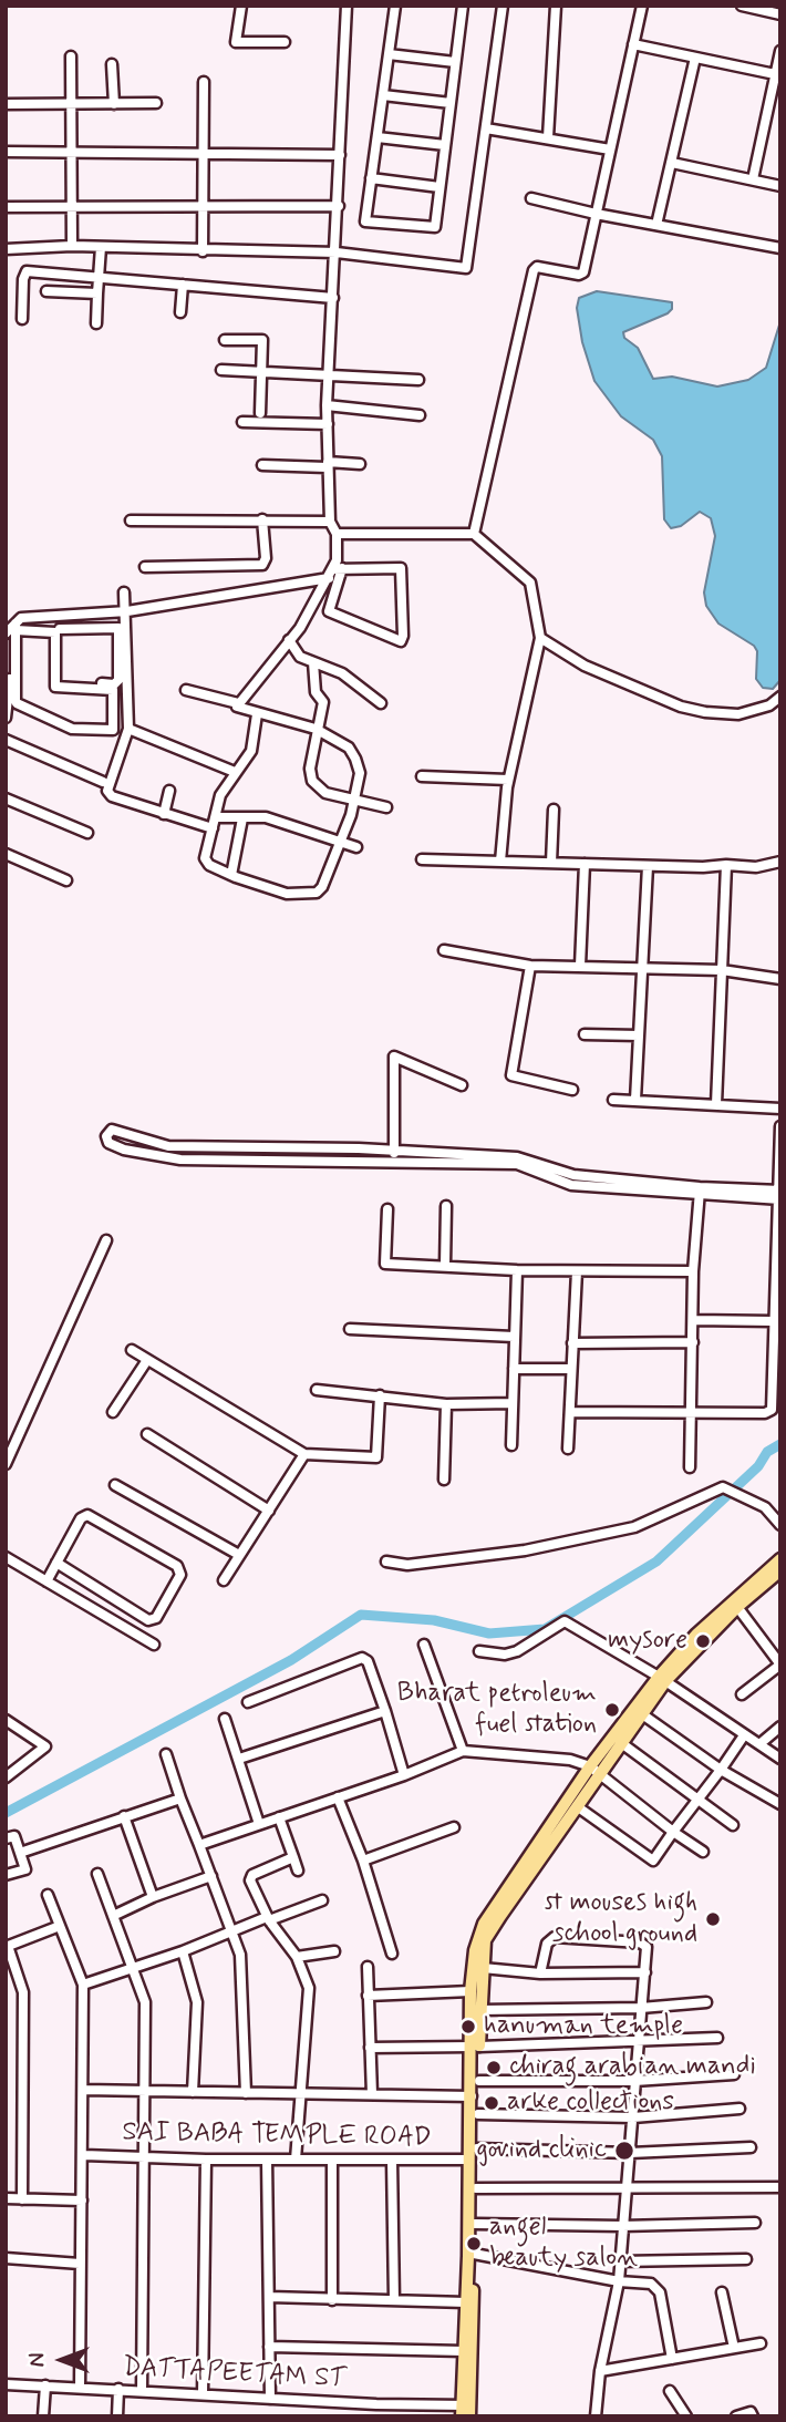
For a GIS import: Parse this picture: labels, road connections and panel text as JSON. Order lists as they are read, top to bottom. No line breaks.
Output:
{"streets":{"street":["SAI BABA TEMPLE ROAD","DATTAPEETAM ST"]},"places":["mysore","Bharat petroleum fuel station","st mouses high school ground","hanuman temple","chirag arabian mandi","arke collections","govind clinic","angel beauty salon"],"north":"left"}
